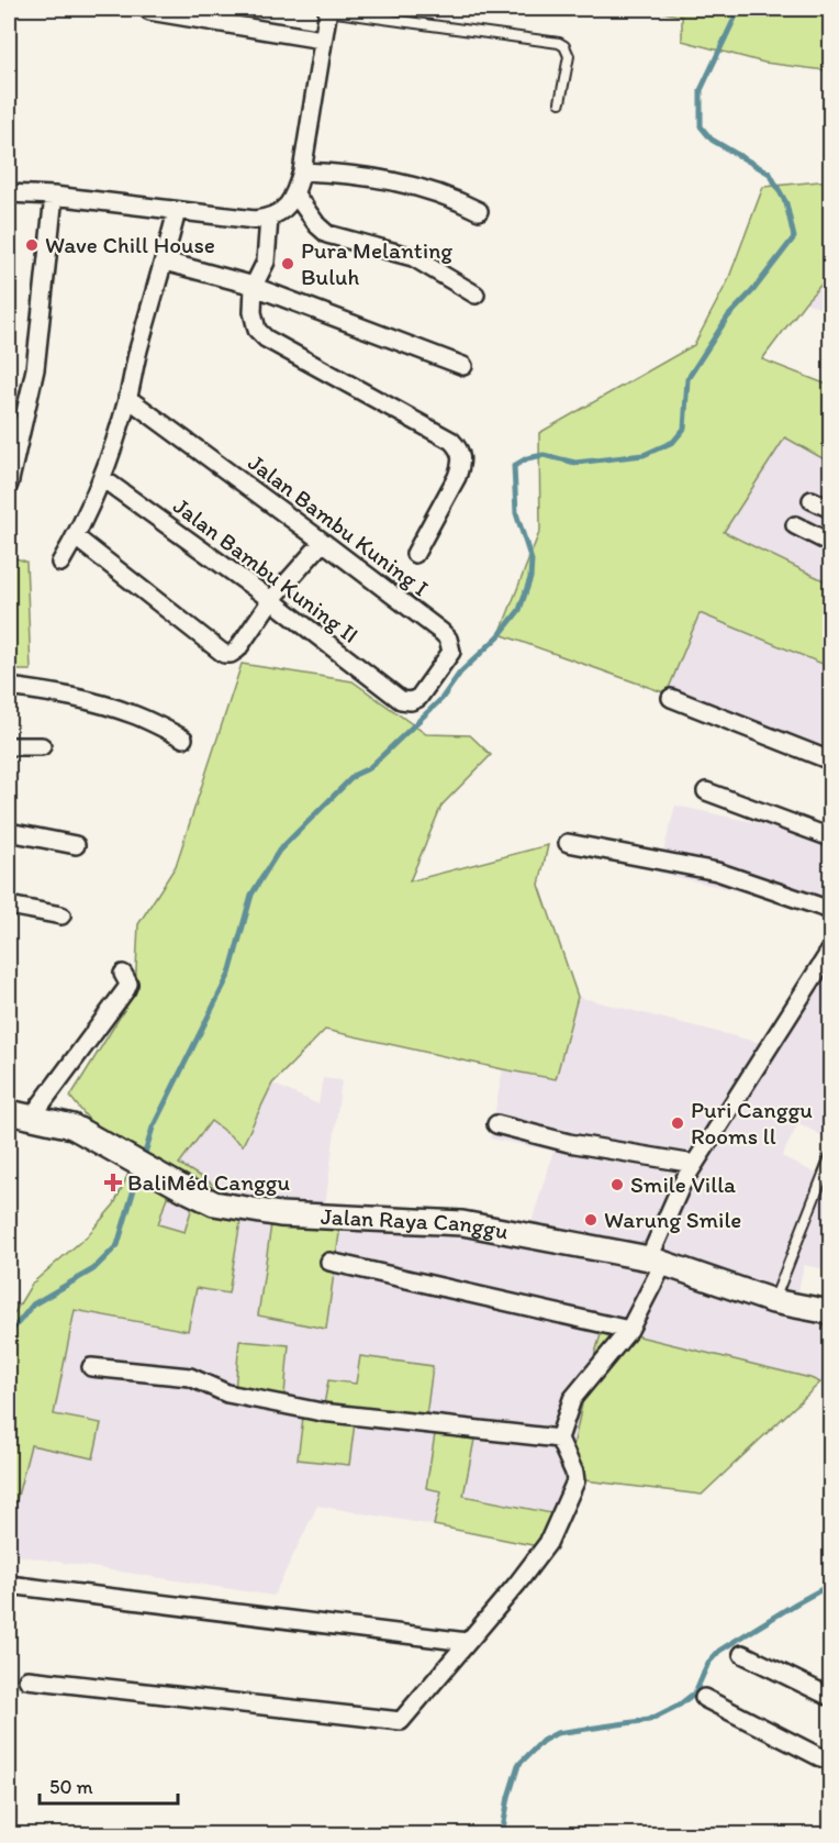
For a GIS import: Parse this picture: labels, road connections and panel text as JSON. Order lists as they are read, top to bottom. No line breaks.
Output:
{"streets":{"main road":["Jalan Raya Canggu"],"street":["Jalan Bambu Kuning I","Jalan Bambu Kuning II"]},"crossings":[["Jalan Bambu Kuning I","Jalan Bambu Kuning II"]],"places":{"other":["Wave Chill House","Pura Melanting Buluh","Puri Canggu Rooms ll","Smile Villa","Warung Smile"],"health":["BaliMéd Canggu"]},"scale_bar":"50 m"}
